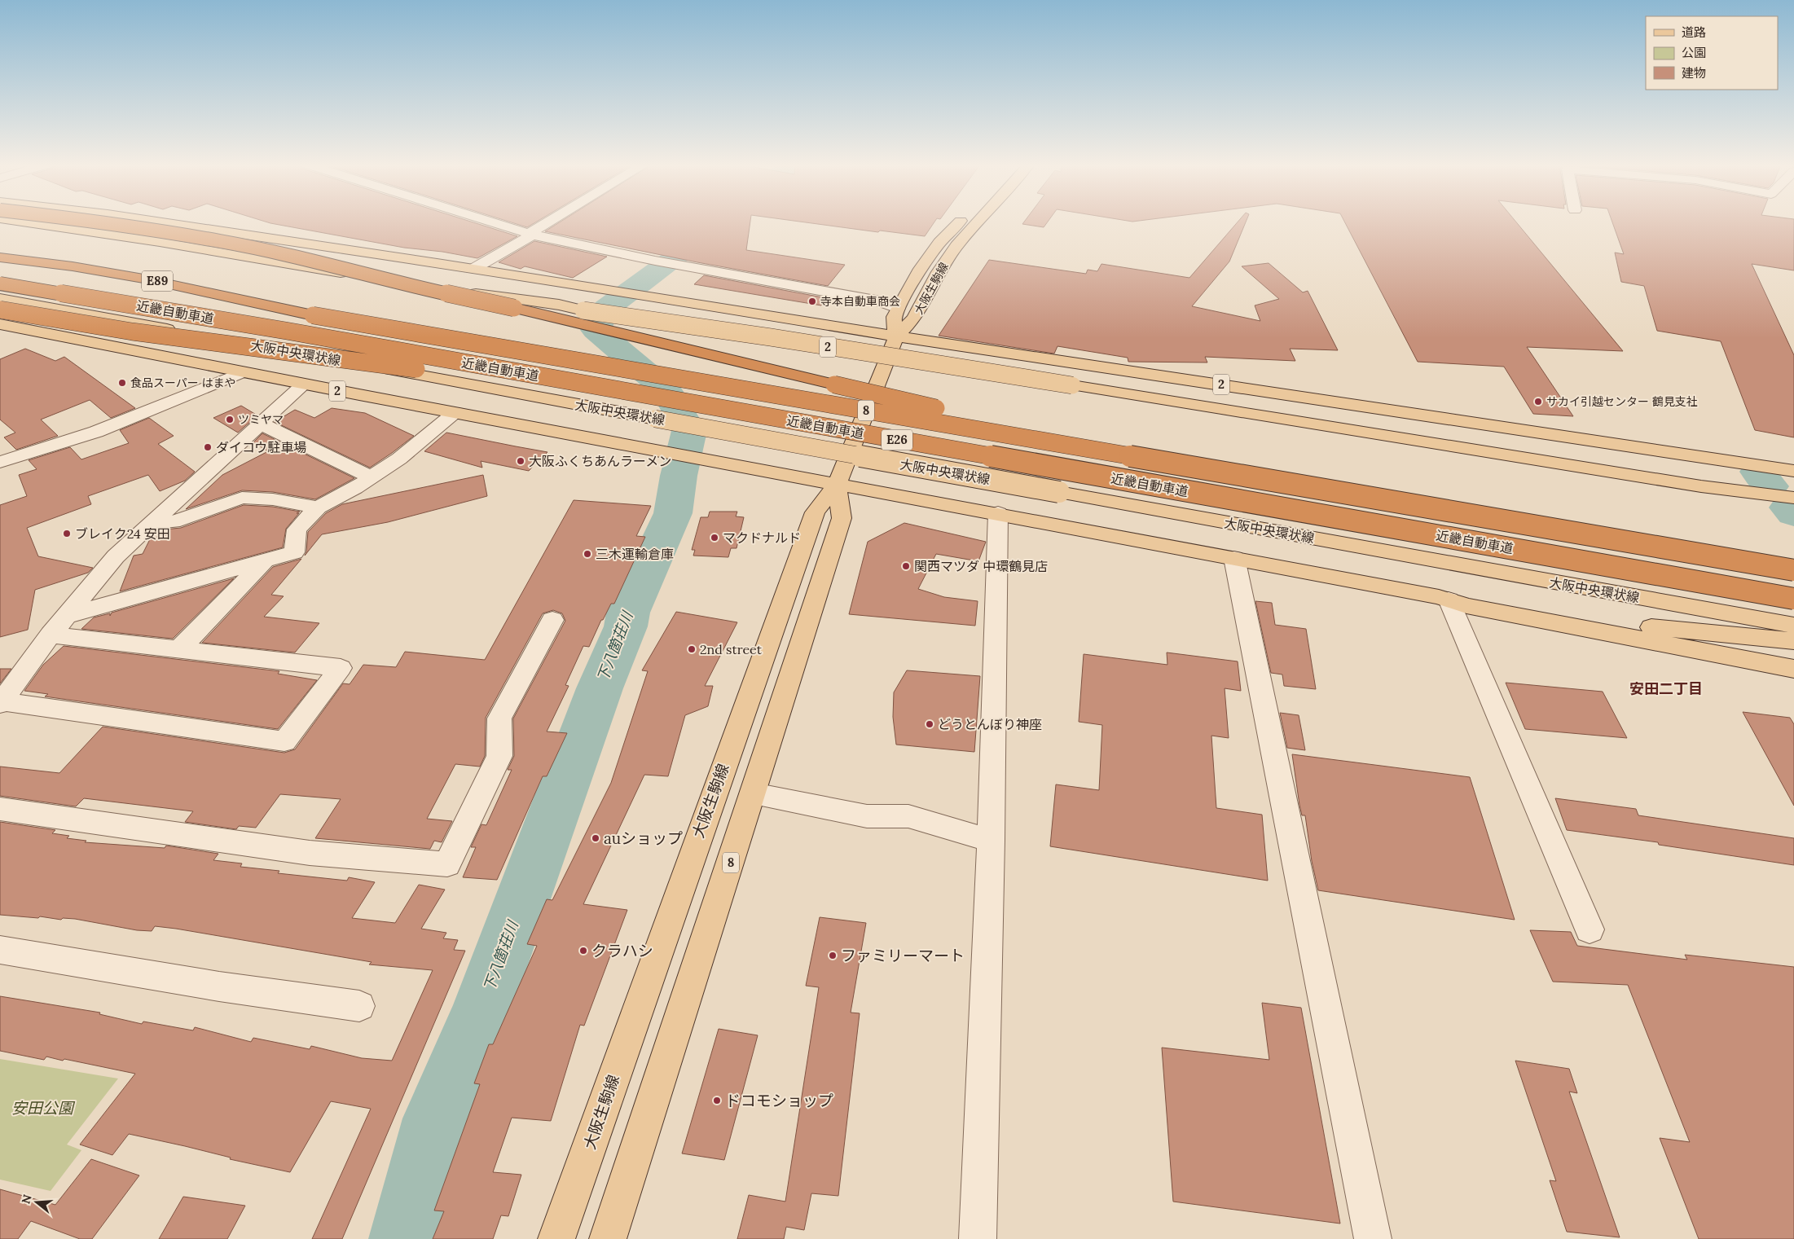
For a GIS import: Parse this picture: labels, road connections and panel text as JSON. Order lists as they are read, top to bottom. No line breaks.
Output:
{"streets":{"highway":["E89","近畿自動車道","E26"],"main road":["大阪生駒線","2","大阪中央環状線","8"]},"crossings":[["E89","近畿自動車道"],["大阪生駒線","2"],["大阪生駒線","8"],["2","大阪中央環状線"],["2","8"]],"districts":["安田二丁目"],"water":["下八箇荘川"],"parks":["安田公園"],"places":["寺本自動車商会","食品スーパー はまや","サカイ引越センター 鶴見支社","ツミヤマ","ダイコウ駐車場","大阪ふくちあんラーメン","ブレイク24 安田","マクドナルド","三木運輸倉庫","関西マツダ 中環鶴見店","2nd street","どうとんぼり神座","auショップ","クラハシ","ファミリーマート","ドコモショップ"],"legend":["道路","公園","建物"],"north":"left"}
